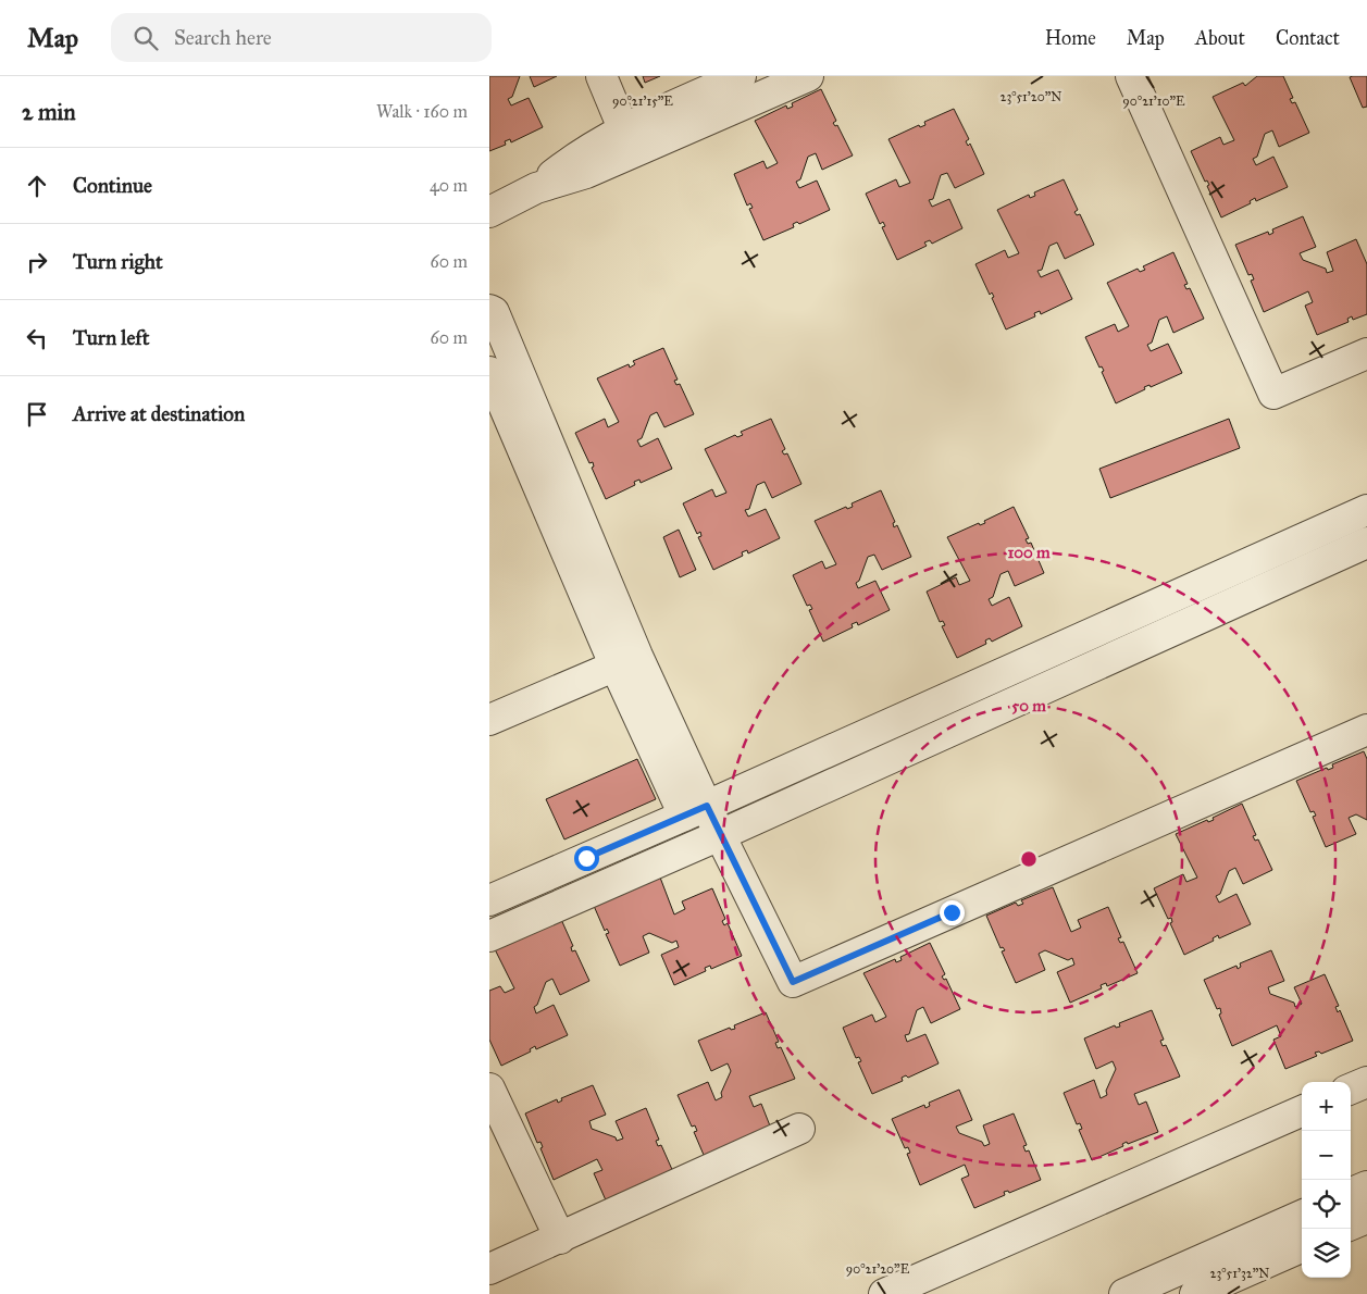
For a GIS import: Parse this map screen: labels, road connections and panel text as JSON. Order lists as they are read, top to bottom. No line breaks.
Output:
{"page":{"header":"Map","search":"Search here","nav":["Home","Map","About","Contact"],"heading":["2 min","Walk · 160 m"],"list":[["Continue","40 m"],["Turn right","60 m"],["Turn left","60 m"],"Arrive at destination"],"map_buttons":["+","−"]},"coordinates":["23°51'20\"N","90°21'15\"E","90°21'10\"E","90°21'20\"E","23°51'32\"N"],"rings":["100 m","50 m"]}
